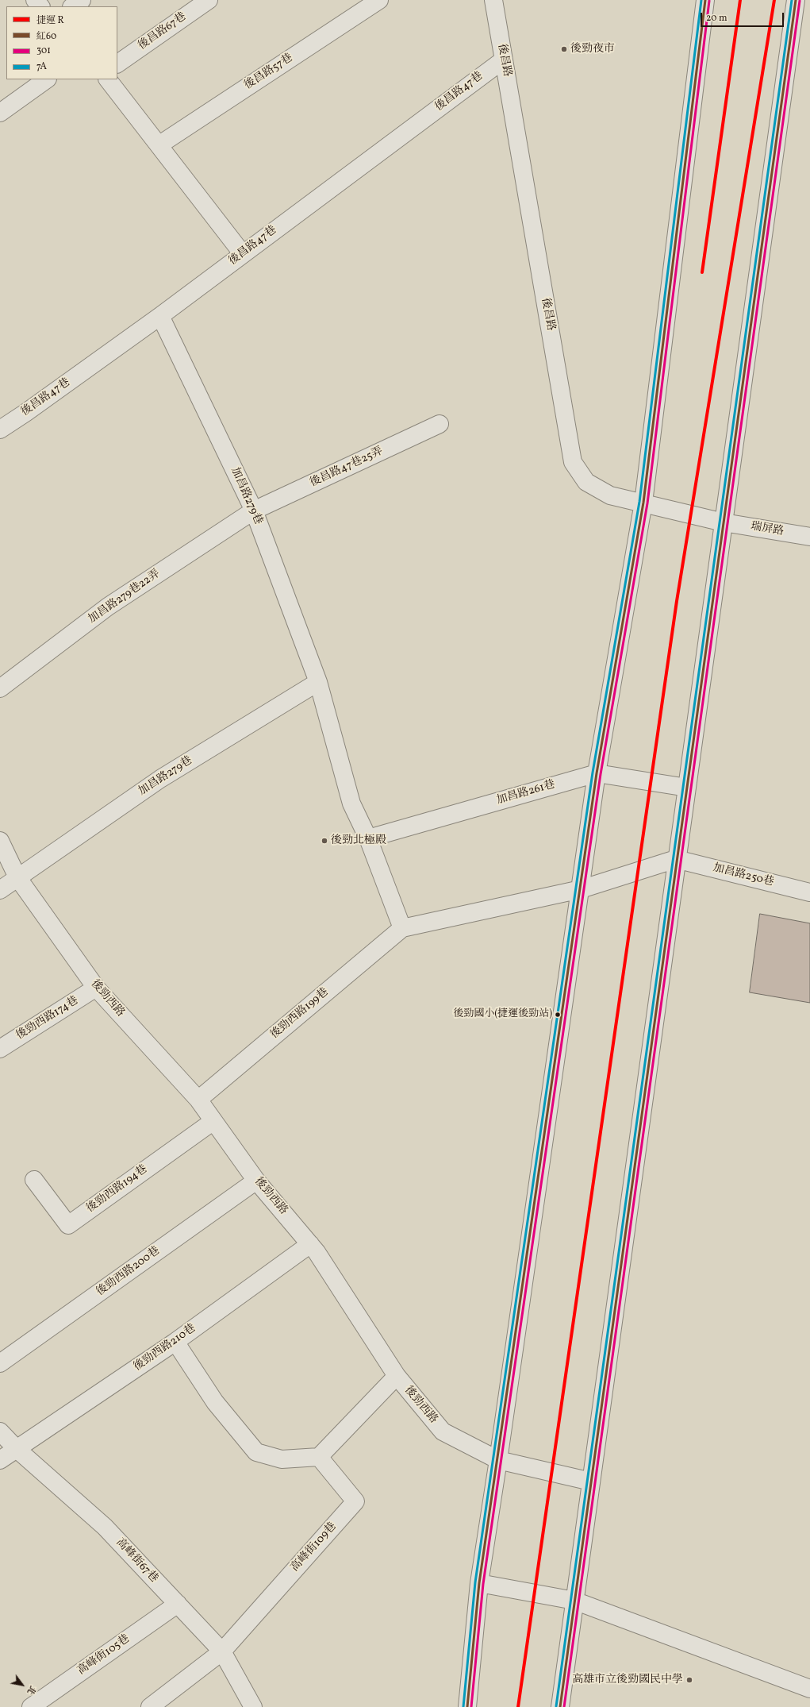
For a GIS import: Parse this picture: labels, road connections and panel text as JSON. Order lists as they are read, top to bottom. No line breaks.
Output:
{"streets":{"street":["後昌路67巷","後昌路","後昌路57巷","後昌路47巷","後昌路47巷25弄","加昌路279巷","瑞屏路","加昌路279巷22弄","加昌路261巷","加昌路250巷","後勁西路","後勁西路199巷","後勁西路174巷","後勁西路194巷","後勁西路200巷","後勁西路210巷","高峰街109巷","高峰街67巷","高峰街105巷"]},"crossings":[["後昌路","後昌路47巷"],["後昌路","瑞屏路"],["後昌路47巷","加昌路279巷"],["後昌路47巷25弄","加昌路279巷"],["後昌路47巷25弄","加昌路279巷22弄"],["加昌路279巷","加昌路279巷22弄"],["加昌路279巷","加昌路261巷"],["加昌路279巷","後勁西路"],["加昌路279巷","後勁西路199巷"],["後勁西路","後勁西路199巷"],["後勁西路","後勁西路174巷"],["後勁西路","後勁西路194巷"],["後勁西路","後勁西路200巷"],["後勁西路","後勁西路210巷"],["後勁西路210巷","高峰街67巷"],["高峰街109巷","高峰街67巷"],["高峰街67巷","高峰街105巷"]],"places":["後勁夜市","後勁北極殿","後勁國小(捷運後勁站)","高雄市立後勁國民中學"],"lines":["metro line R","transit line 紅60","transit line 7A","transit line 301"],"legend":["捷運 R","紅60","301","7A"],"scale_bar":"20 m","north":"bottom right"}
